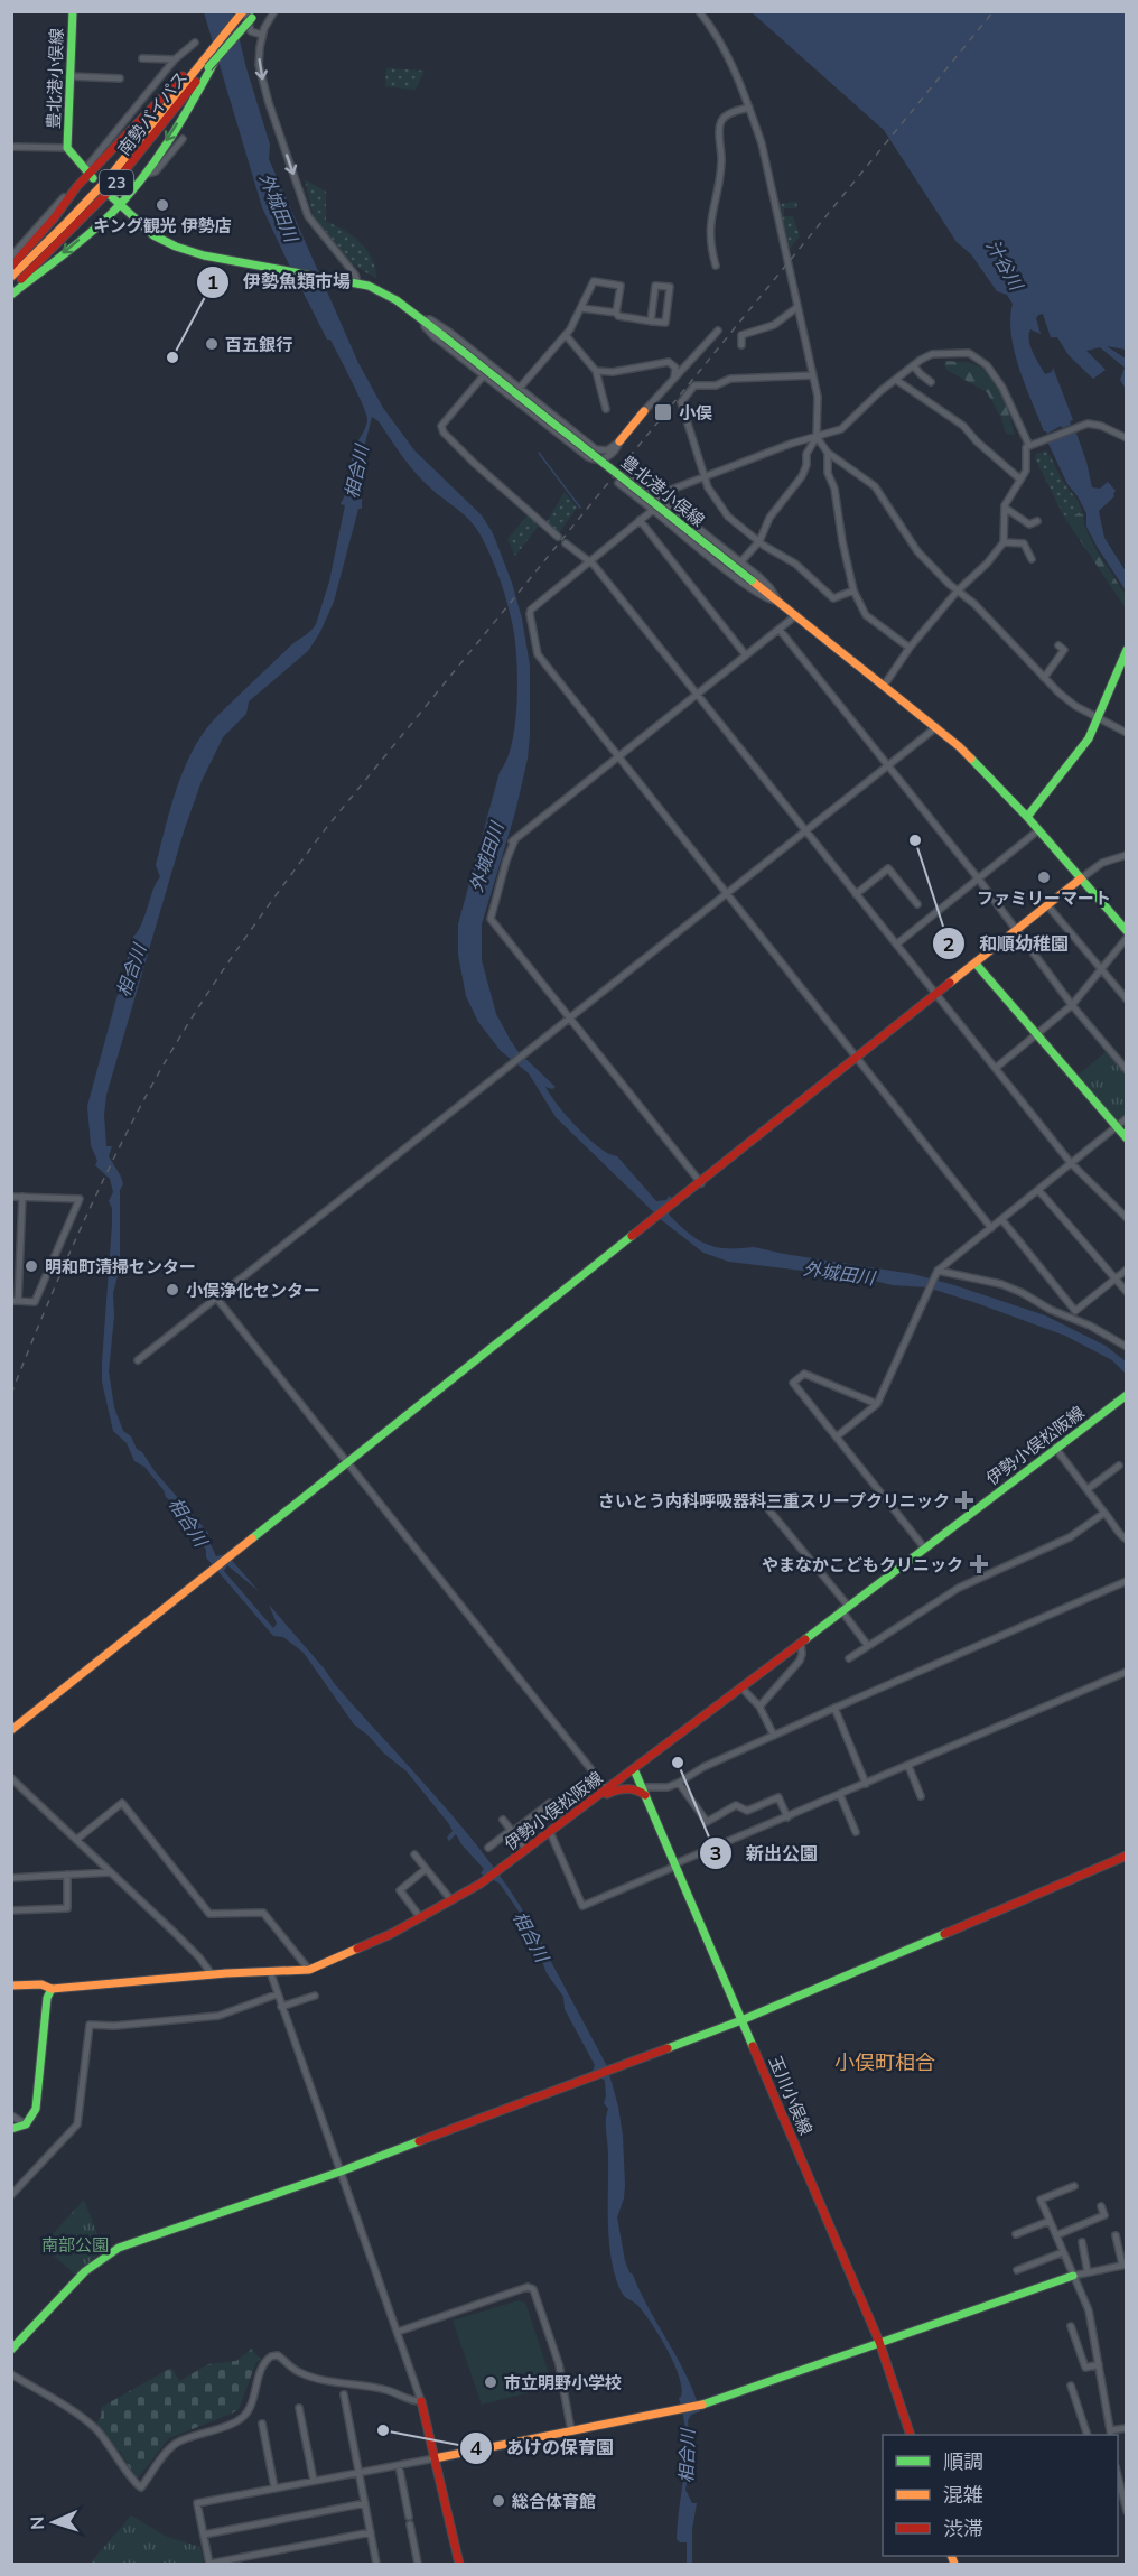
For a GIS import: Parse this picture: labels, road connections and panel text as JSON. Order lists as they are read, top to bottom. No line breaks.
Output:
{"streets":{"main road":["豊北港小俣線","南勢バイパス","23","伊勢小俣松阪線","玉川小俣線"]},"crossings":[["伊勢小俣松阪線","玉川小俣線"]],"districts":["小俣町相合"],"water":["外城田川","汁谷川","相合川"],"parks":["南部公園"],"places":{"other":["キング観光 伊勢店","百五銀行","伊勢魚類市場","和順幼稚園","ファミリーマート","明和町清掃センター","小俣浄化センター","新出公園","市立明野小学校","あけの保育園","総合体育館"],"transit":["小俣"],"health":["さいとう内科呼吸器科三重スリープクリニック","やまなかこどもクリニック"]},"legend":["順調","混雑","渋滞"],"north":"left"}
